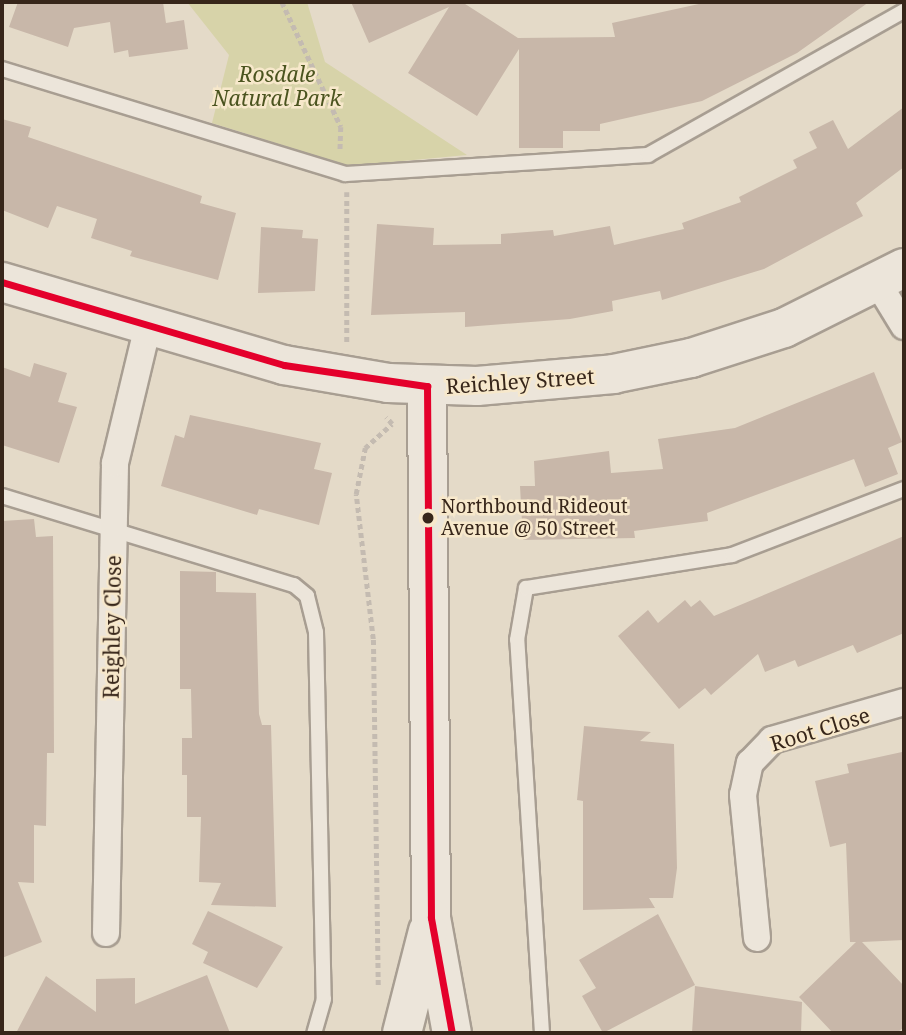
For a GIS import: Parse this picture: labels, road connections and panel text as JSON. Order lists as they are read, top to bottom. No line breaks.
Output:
{"streets":{"street":["Reichley Street","Reighley Close","Root Close"]},"crossings":[["Reichley Street","Reighley Close"]],"parks":["Rosdale Natural Park"],"places":["Northbound Rideout Avenue @ 50 Street"]}
